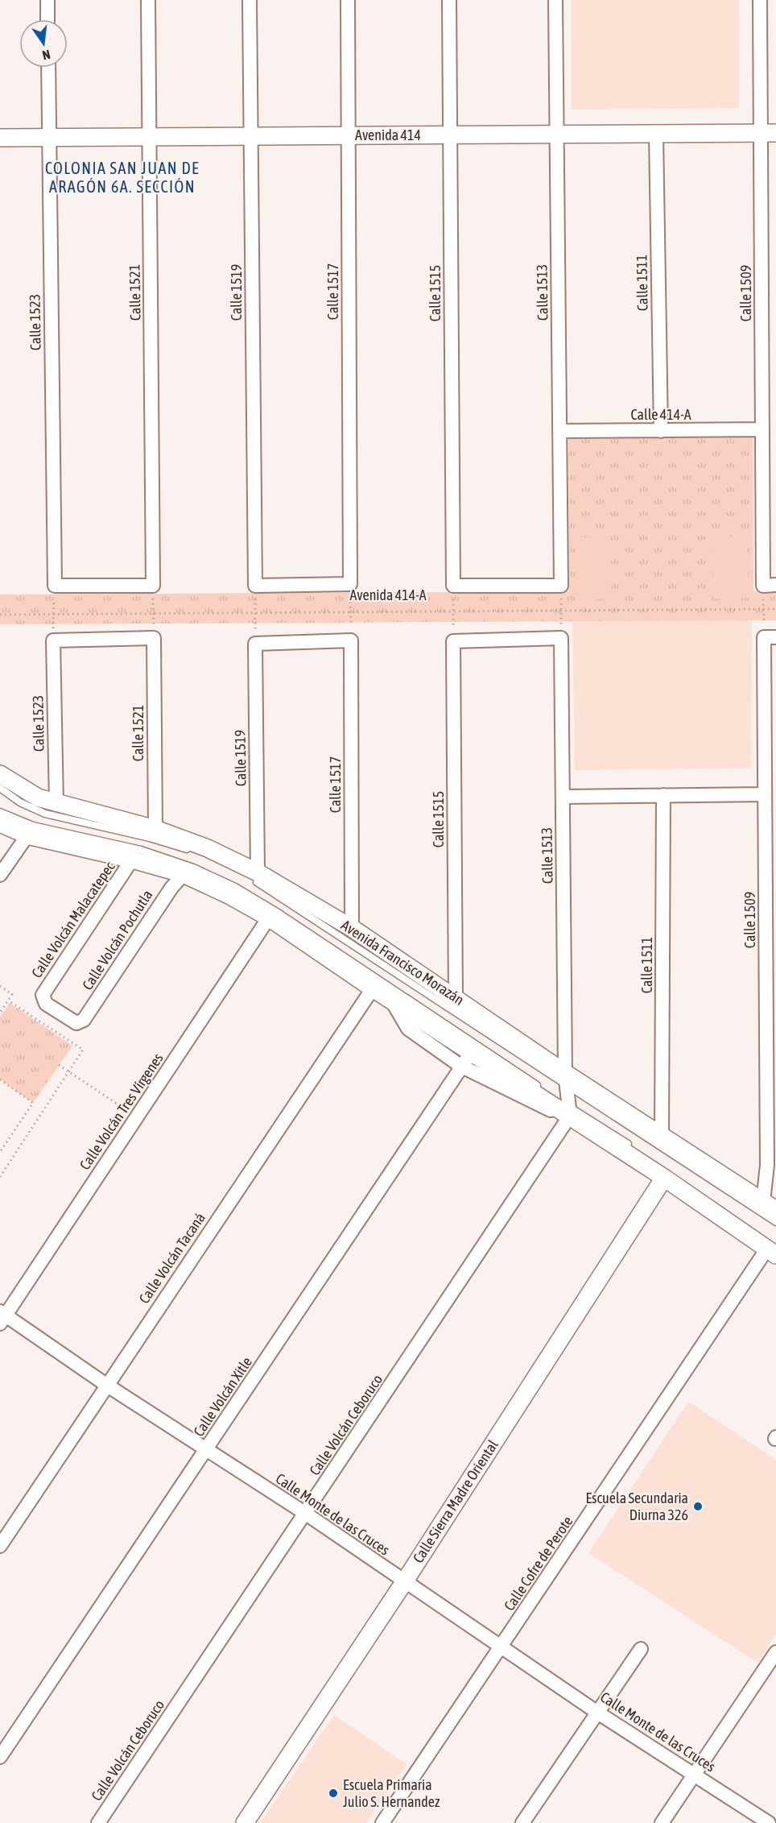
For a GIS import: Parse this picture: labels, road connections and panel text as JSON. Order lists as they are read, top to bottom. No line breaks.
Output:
{"streets":{"street":["Avenida 414","Calle 1511","Calle 1517","Calle 1521","Calle 1519","Calle 1513","Calle 1515","Calle 1509","Calle 1523","Calle 414-A","Avenida 414-A","Calle Volcán Malacatepec","Calle Volcán Pochutla","Avenida Francisco Morazán","Calle Volcán Tres Vírgenes","Calle Volcán Tacaná","Calle Volcán Xitle","Calle Volcán Ceboruco","Calle Sierra Madre Oriental","Calle Monte de las Cruces","Calle Cofre de Perote"]},"crossings":[["Avenida 414","Calle 1511"],["Avenida 414","Calle 1517"],["Avenida 414","Calle 1521"],["Avenida 414","Calle 1519"],["Avenida 414","Calle 1513"],["Avenida 414","Calle 1515"],["Avenida 414","Calle 1509"],["Avenida 414","Calle 1523"],["Calle 1511","Calle 414-A"],["Calle 1511","Avenida Francisco Morazán"],["Calle 1517","Avenida 414-A"],["Calle 1517","Avenida Francisco Morazán"],["Calle 1521","Avenida Francisco Morazán"],["Calle 1519","Avenida 414-A"],["Calle 1519","Avenida Francisco Morazán"],["Calle 1513","Calle 414-A"],["Calle 1513","Avenida Francisco Morazán"],["Calle 1513","Calle Volcán Ceboruco"],["Calle 1515","Avenida Francisco Morazán"],["Calle 1509","Calle 414-A"],["Calle 1509","Avenida Francisco Morazán"],["Calle 1523","Avenida Francisco Morazán"],["Calle Volcán Malacatepec","Calle Volcán Pochutla"],["Calle Volcán Tres Vírgenes","Calle Monte de las Cruces"],["Calle Volcán Tacaná","Calle Monte de las Cruces"],["Calle Volcán Xitle","Calle Monte de las Cruces"],["Calle Volcán Ceboruco","Calle Monte de las Cruces"],["Calle Sierra Madre Oriental","Calle Monte de las Cruces"],["Calle Monte de las Cruces","Calle Cofre de Perote"]],"districts":["COLONIA SAN JUAN DE ARAGÓN 6A. SECCIÓN"],"places":["Escuela Secundaria Diurna 326","Escuela Primaria Julio S. Hernandez"],"north":"bottom"}
